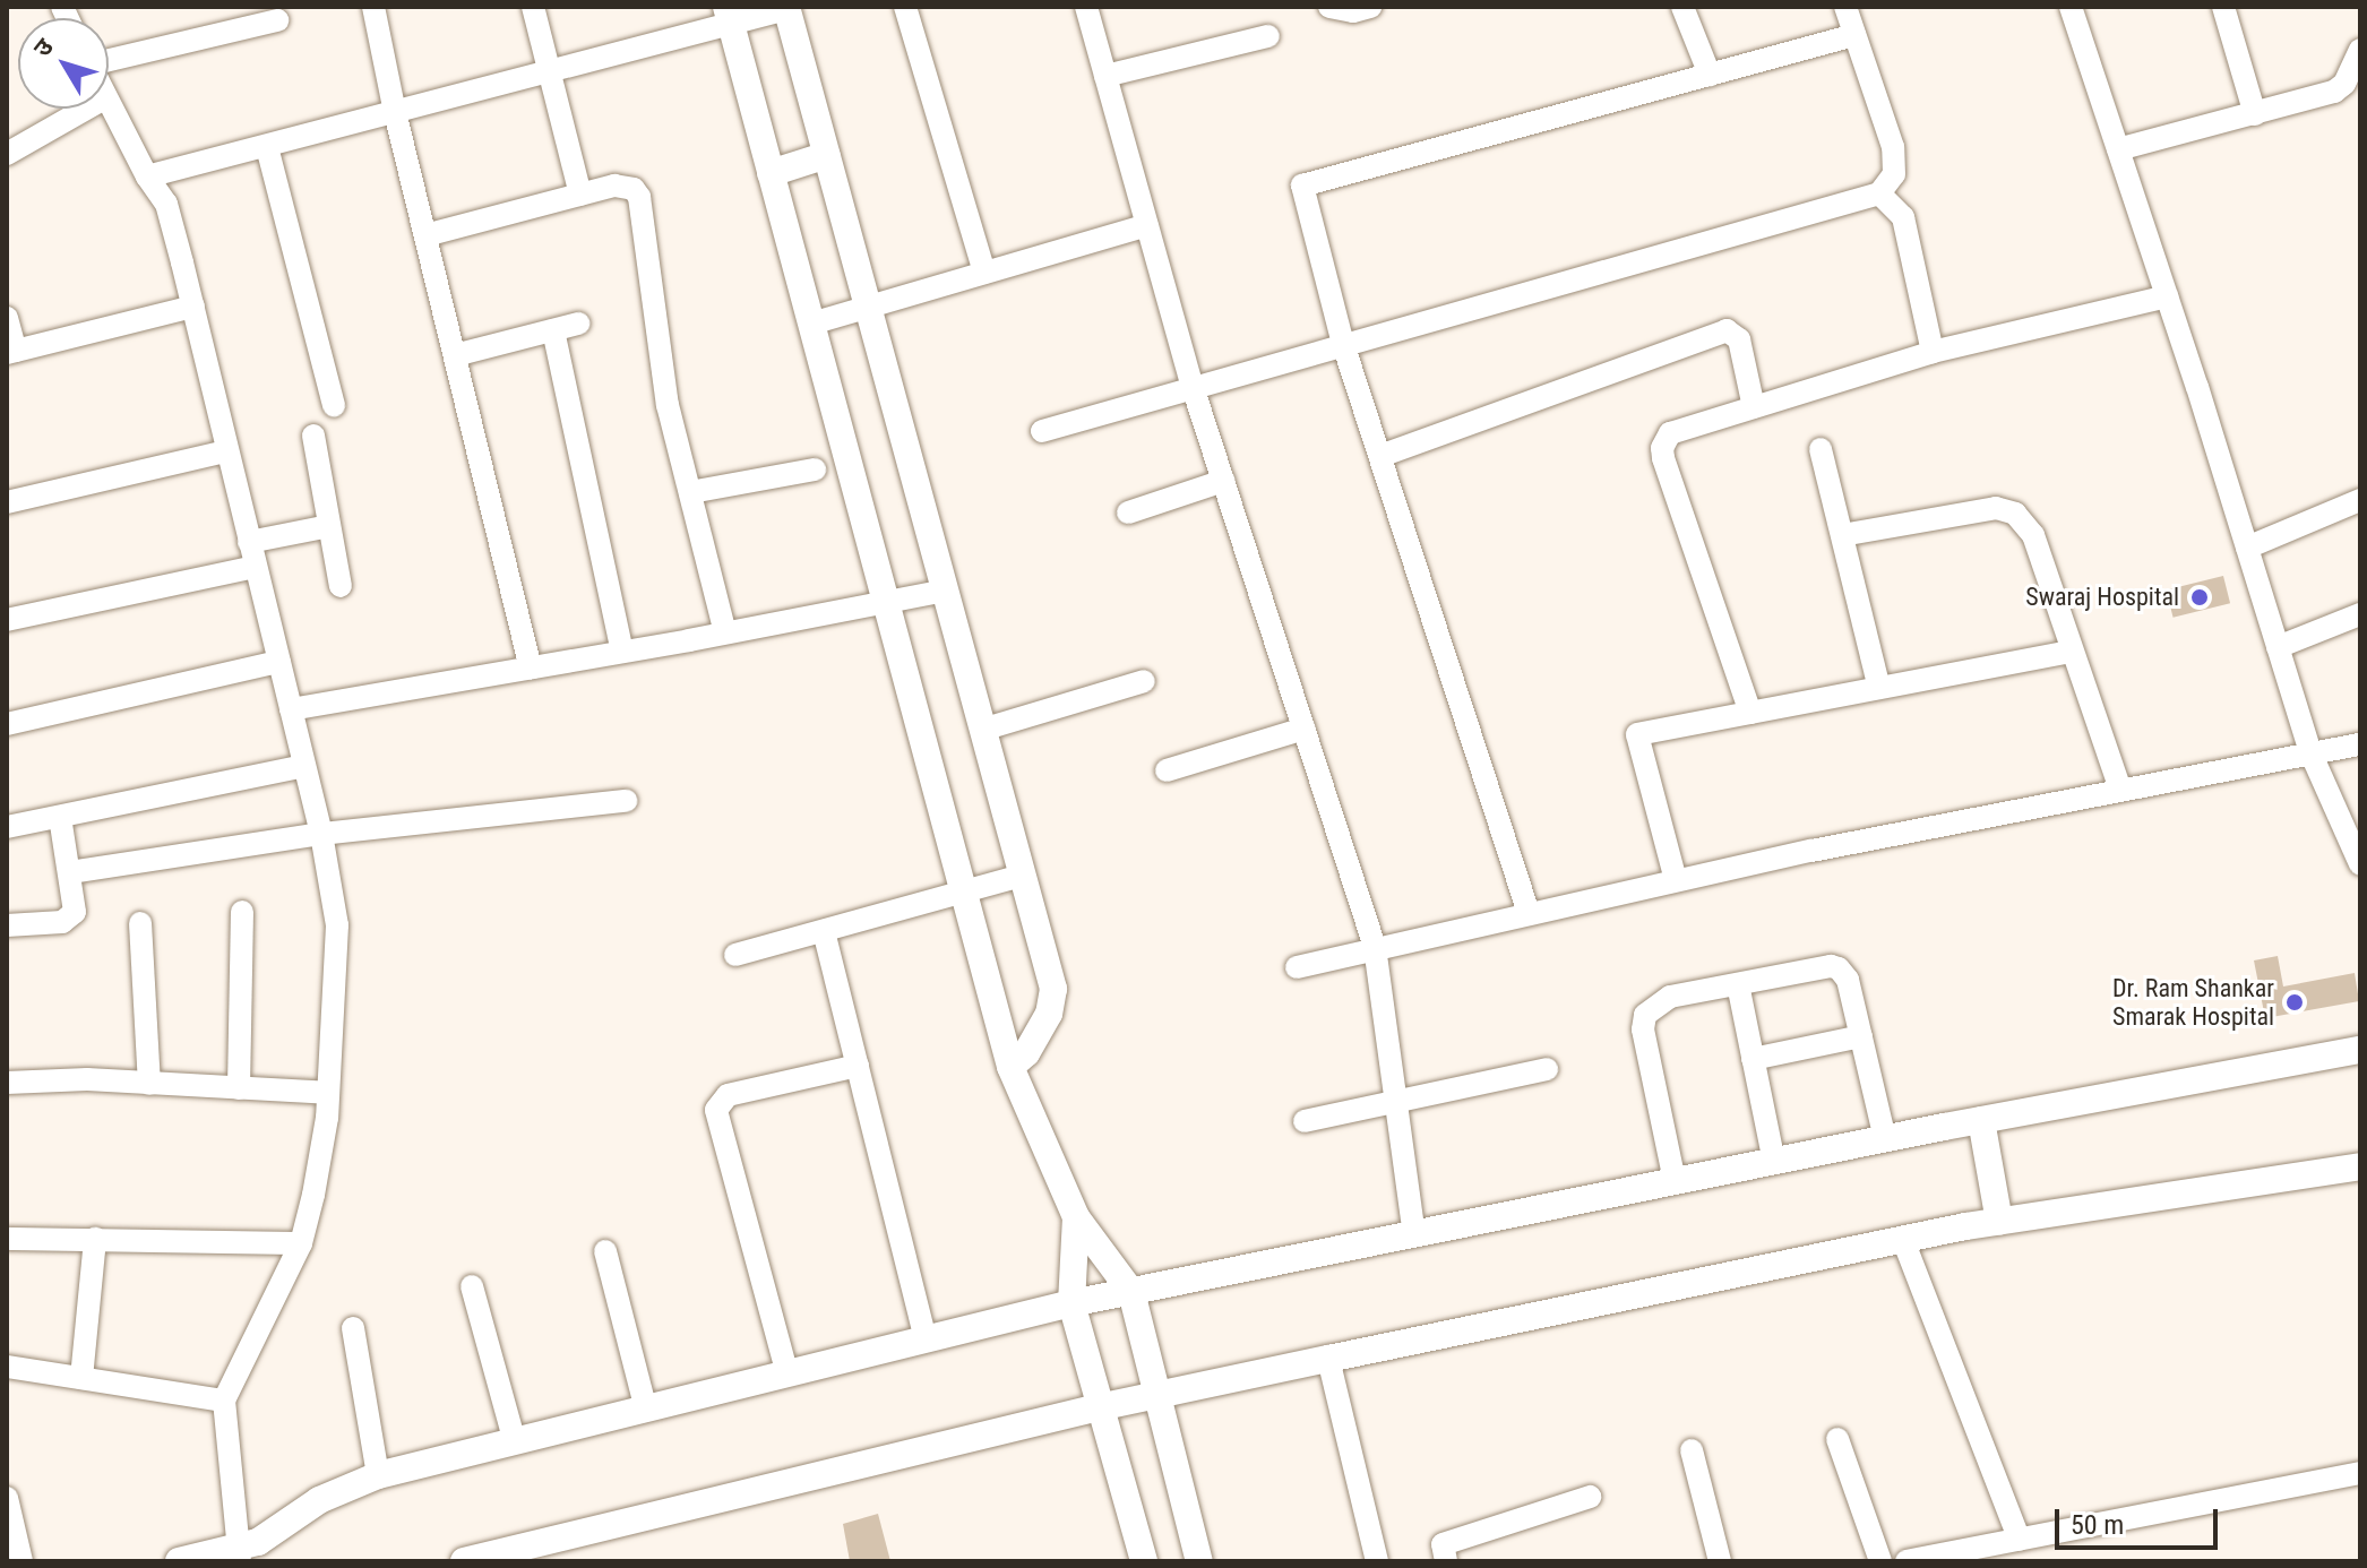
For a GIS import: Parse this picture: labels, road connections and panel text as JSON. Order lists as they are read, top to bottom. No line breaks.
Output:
{"places":["Swaraj Hospital","Dr. Ram Shankar Smarak Hospital"],"scale_bar":"50 m","north":"top left"}
